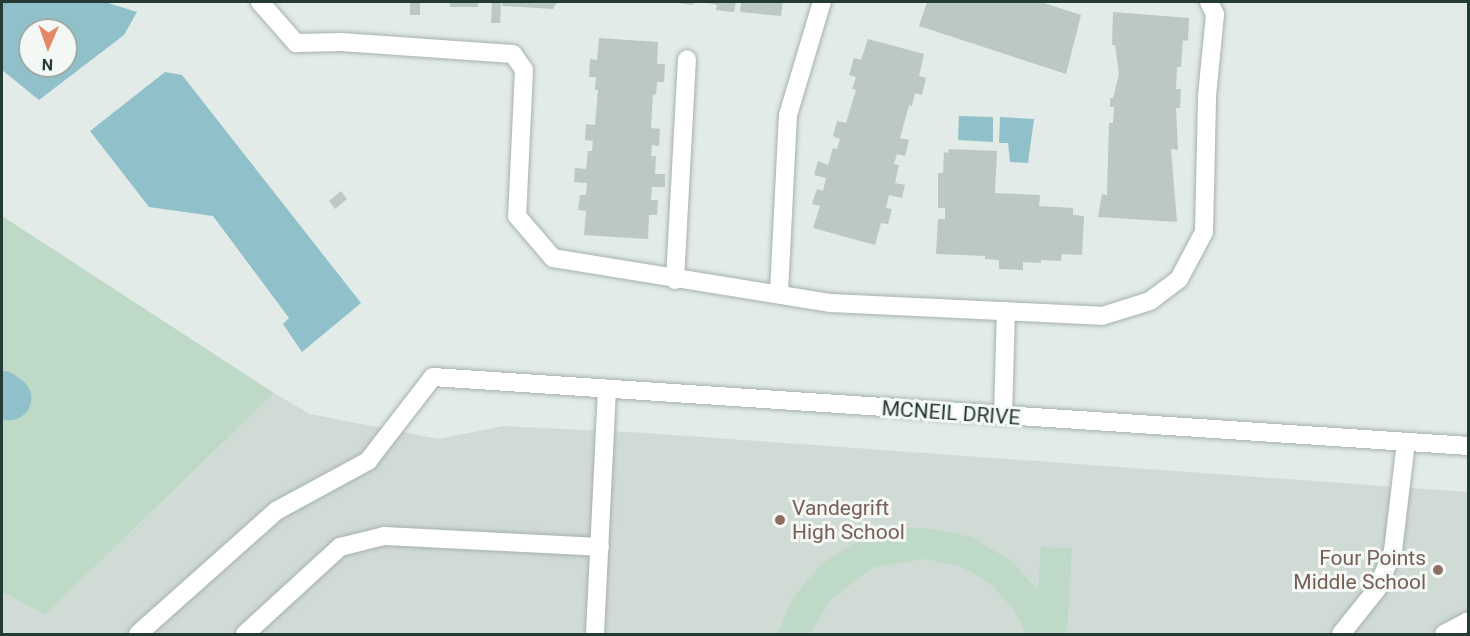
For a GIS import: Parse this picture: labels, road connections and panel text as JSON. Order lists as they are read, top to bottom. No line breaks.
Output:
{"streets":{"street":["MCNEIL DRIVE"]},"places":["Vandegrift High School","Four Points Middle School"],"north":"bottom"}
